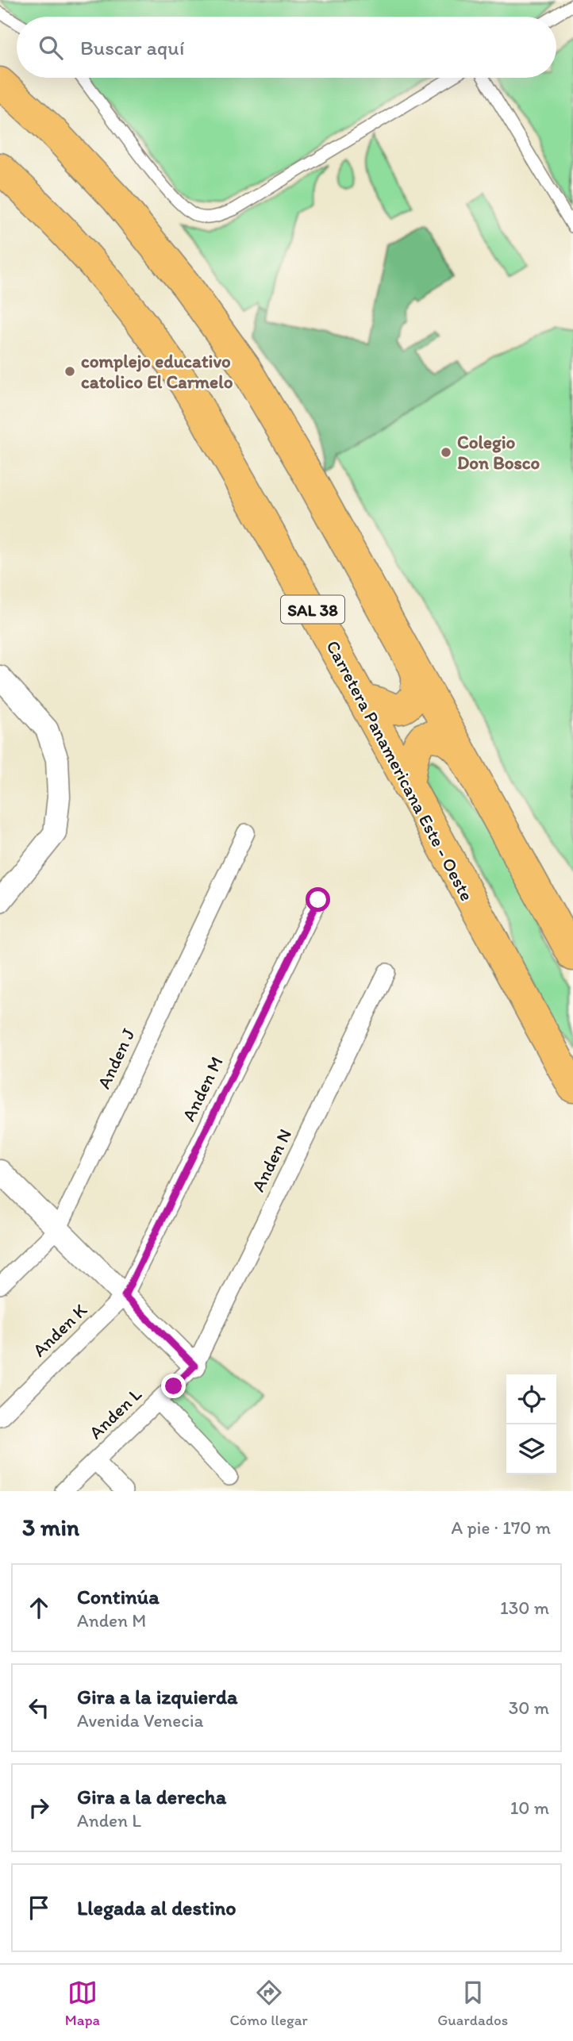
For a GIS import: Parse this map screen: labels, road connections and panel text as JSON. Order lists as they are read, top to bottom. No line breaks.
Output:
{"streets":{"highway":["SAL 38","Carretera Panamericana Este - Oeste"],"street":["Anden J","Anden M","Anden N","Anden K","Anden L"]},"crossings":[["Anden M","Anden K"],["Anden N","Anden L"]],"places":["complejo educativo catolico El Carmelo","Colegio Don Bosco"],"page":{"search":"Buscar aquí","heading":["3 min","A pie · 170 m"],"list":[["Continúa","Anden M","130 m"],["Gira a la izquierda","Avenida Venecia","30 m"],["Gira a la derecha","Anden L","10 m"],"Llegada al destino"],"nav":["Mapa","Cómo llegar","Guardados"]}}
